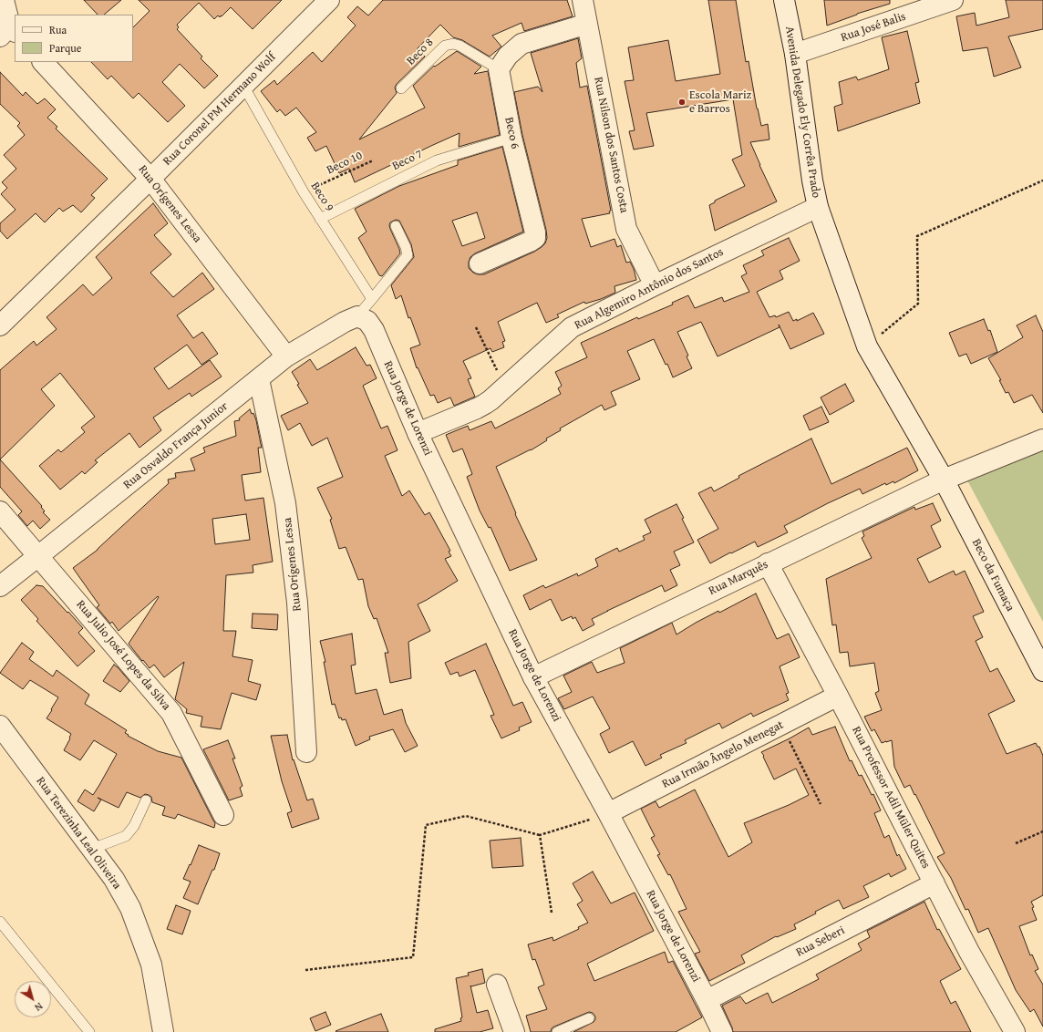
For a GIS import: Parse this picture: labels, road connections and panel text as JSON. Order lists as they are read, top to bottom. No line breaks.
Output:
{"streets":{"street":["Rua José Balis","Rua Coronel PM Hermano Wolf","Avenida Delegado Ely Corrêa Prado","Beco 6","Rua Nilson dos Santos Costa","Rua Orígenes Lessa","Rua Algemiro Antônio dos Santos","Rua Jorge de Lorenzi","Rua Osvaldo França Junior","Beco da Fumaça","Rua Marquês","Rua Julio José Lopes da Silva","Rua Irmão Ângelo Menegat","Rua Professor Adil Müler Quites","Rua Terezinha Leal Oliveira","Rua Seberi"],"lane":["Beco 8","Beco 7","Beco 9"],"path":["Beco 10"]},"crossings":[["Rua José Balis","Avenida Delegado Ely Corrêa Prado"],["Beco 8","Beco 6"],["Rua Coronel PM Hermano Wolf","Beco 9"],["Rua Coronel PM Hermano Wolf","Rua Orígenes Lessa"],["Avenida Delegado Ely Corrêa Prado","Rua Algemiro Antônio dos Santos"],["Avenida Delegado Ely Corrêa Prado","Beco da Fumaça"],["Avenida Delegado Ely Corrêa Prado","Rua Marquês"],["Beco 6","Beco 7"],["Rua Nilson dos Santos Costa","Rua Algemiro Antônio dos Santos"],["Beco 7","Beco 9"],["Beco 10","Beco 9"],["Rua Orígenes Lessa","Rua Osvaldo França Junior"],["Rua Algemiro Antônio dos Santos","Rua Jorge de Lorenzi"],["Rua Jorge de Lorenzi","Rua Osvaldo França Junior"],["Rua Jorge de Lorenzi","Rua Marquês"],["Rua Jorge de Lorenzi","Rua Irmão Ângelo Menegat"],["Rua Jorge de Lorenzi","Rua Seberi"],["Rua Osvaldo França Junior","Rua Julio José Lopes da Silva"],["Beco da Fumaça","Rua Marquês"],["Rua Marquês","Rua Professor Adil Müler Quites"],["Rua Irmão Ângelo Menegat","Rua Professor Adil Müler Quites"],["Rua Professor Adil Müler Quites","Rua Seberi"]],"places":["Escola Mariz e Barros"],"legend":["Rua","Parque"],"north":"bottom right"}
